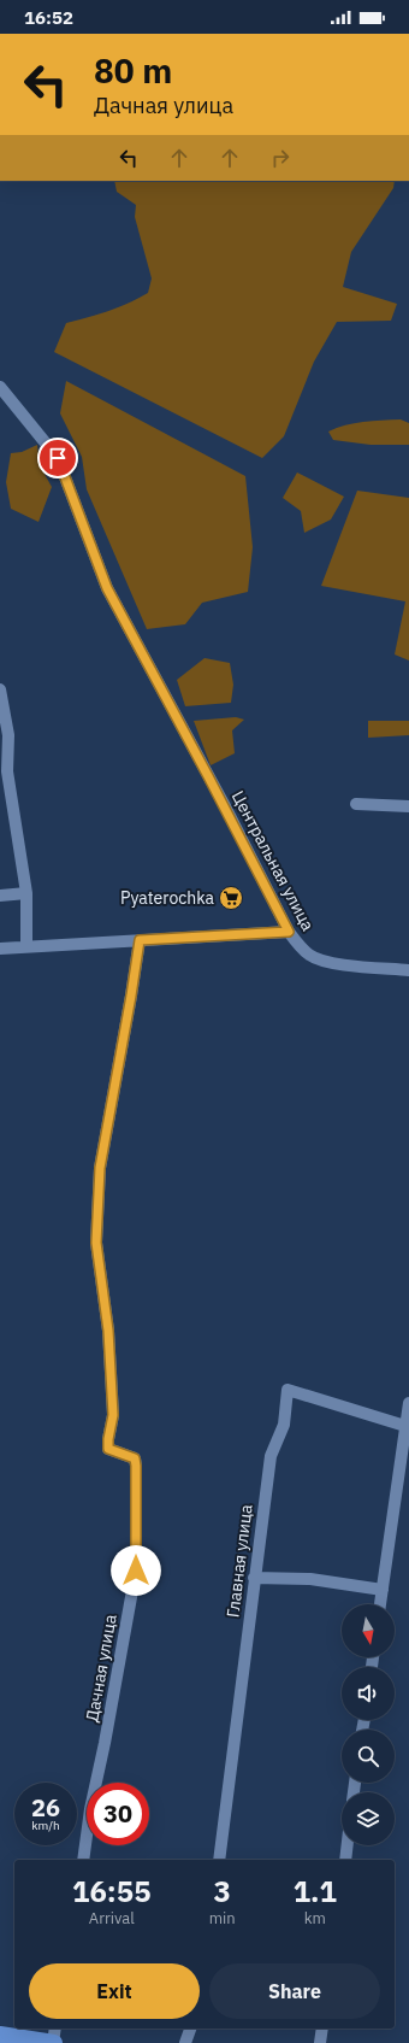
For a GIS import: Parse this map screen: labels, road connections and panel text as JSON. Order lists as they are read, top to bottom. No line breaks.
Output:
{"streets":{"street":["Центральная улица","Главная улица","Дачная улица"]},"places":{"supermarket":["Pyaterochka"]},"north":"bottom","page":{"status":"16:52","turn":["80 m","Дачная улица"],"speed":"26 km/h","limit":"30","eta":["16:55","Arrival","3","min","1.1","km"],"buttons":["Exit","Share"]}}
